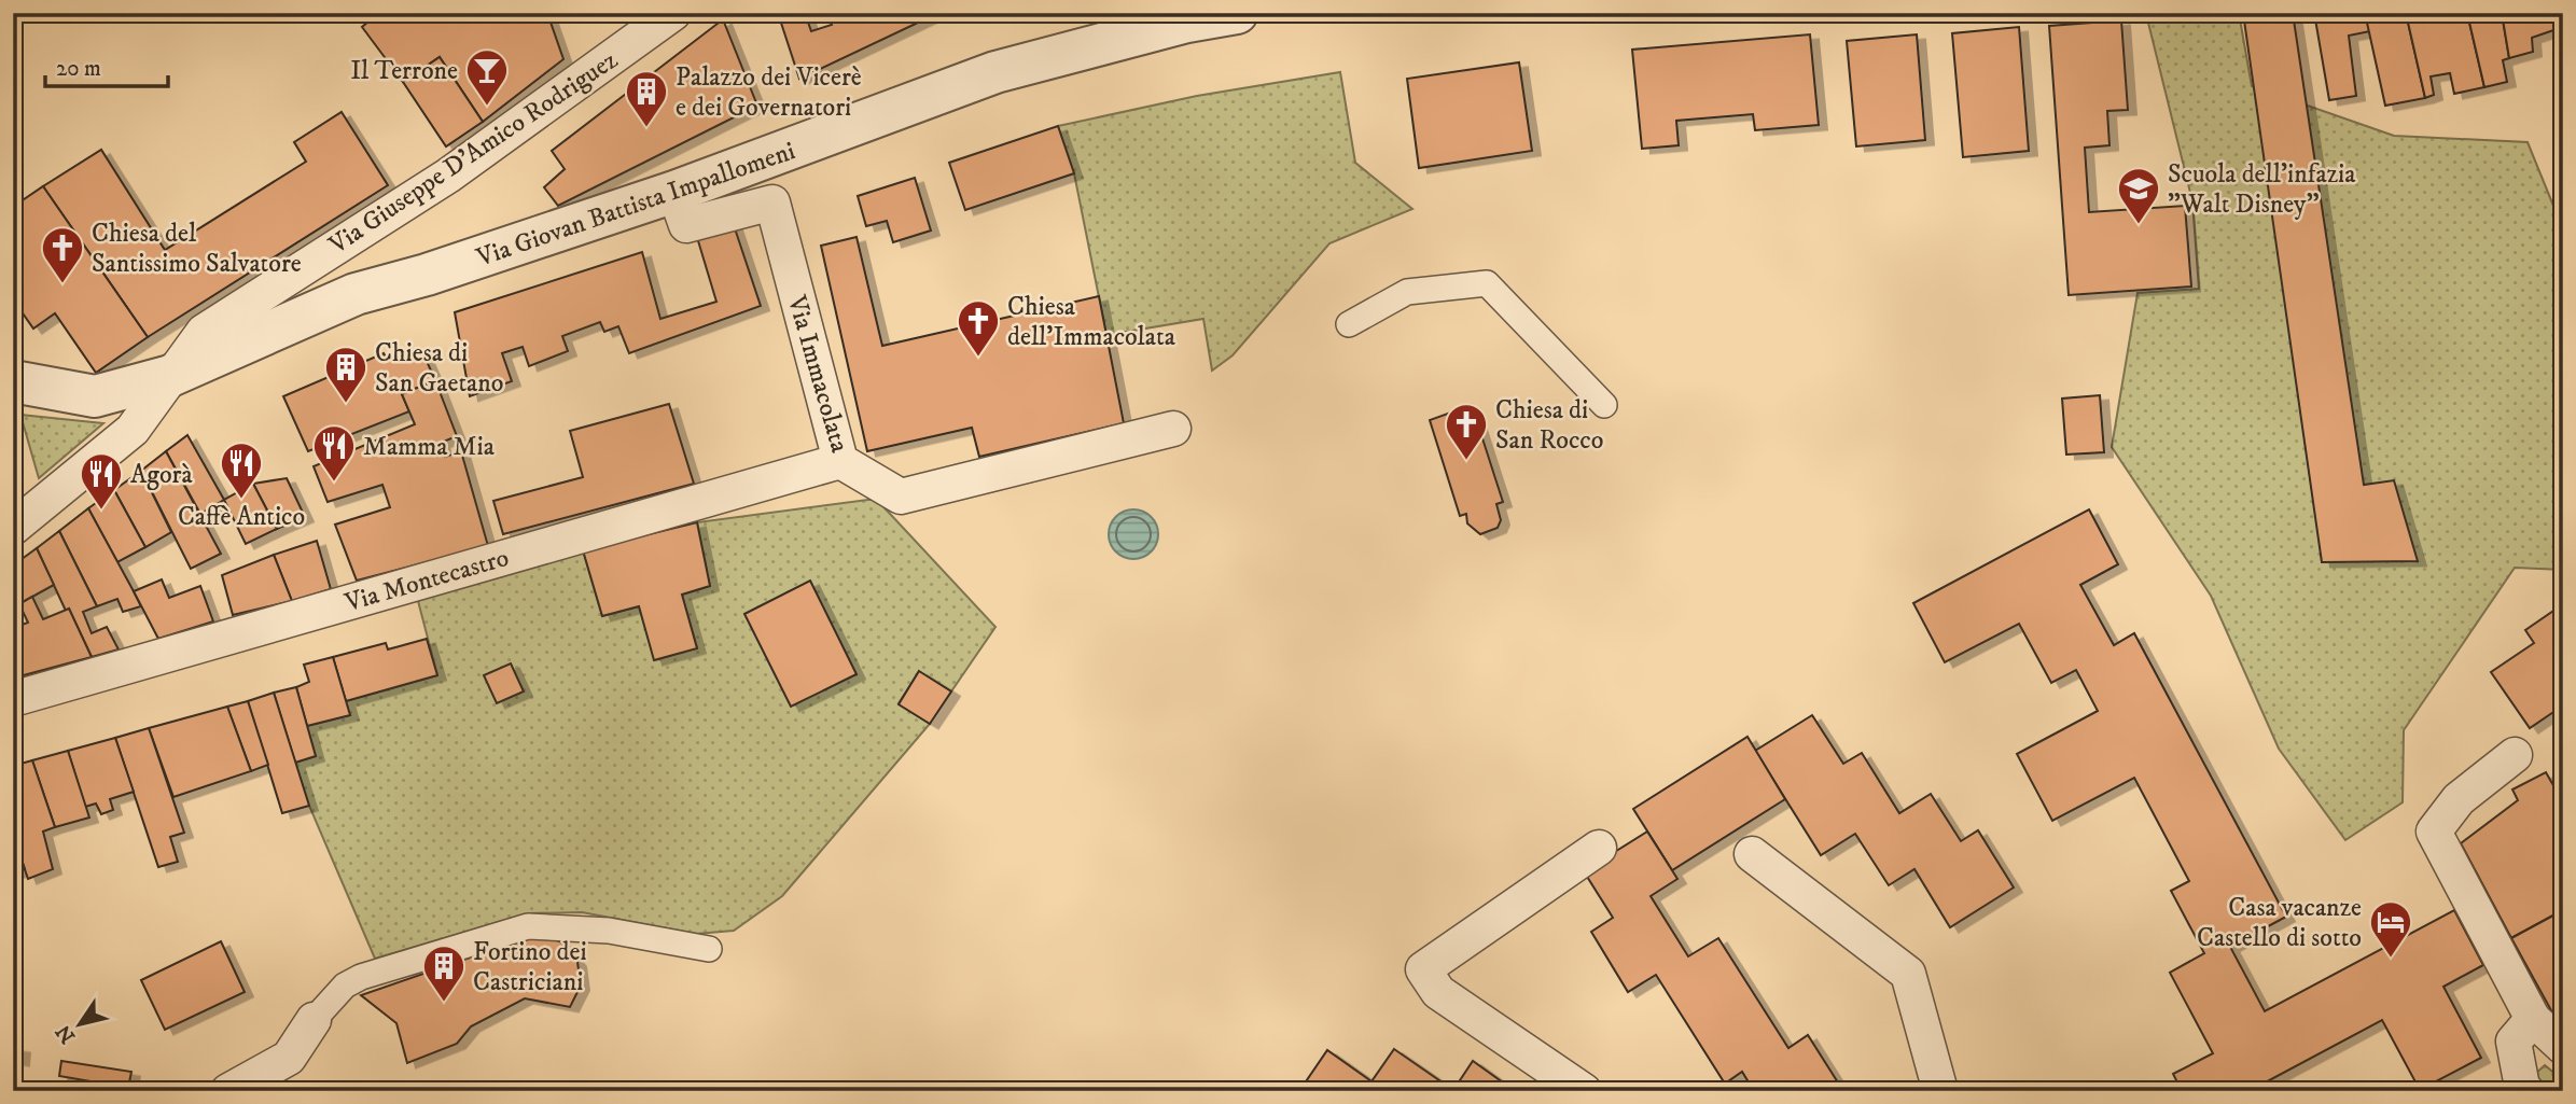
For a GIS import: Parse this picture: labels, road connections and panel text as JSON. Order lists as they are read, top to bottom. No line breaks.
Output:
{"streets":{"street":["Via Giuseppe D'Amico Rodriguez","Via Giovan Battista Impallomeni","Via Immacolata","Via Montecastro"]},"crossings":[["Via Giuseppe D'Amico Rodriguez","Via Giovan Battista Impallomeni"],["Via Giovan Battista Impallomeni","Via Immacolata"],["Via Immacolata","Via Montecastro"]],"places":{"bar":["Il Terrone"],"building":["Palazzo dei Vicerè e dei Governatori","Chiesa di San Gaetano","Fortino dei Castriciani"],"school or university":["Scuola dell'infazia \"Walt Disney\""],"church":["Chiesa del Santissimo Salvatore","Chiesa dell'Immacolata","Chiesa di San Rocco"],"restaurant":["Mamma Mia","Caffè Antico","Agorà"],"hotel":["Casa vacanze Castello di sotto"]},"scale_bar":"20 m","north":"bottom left"}
